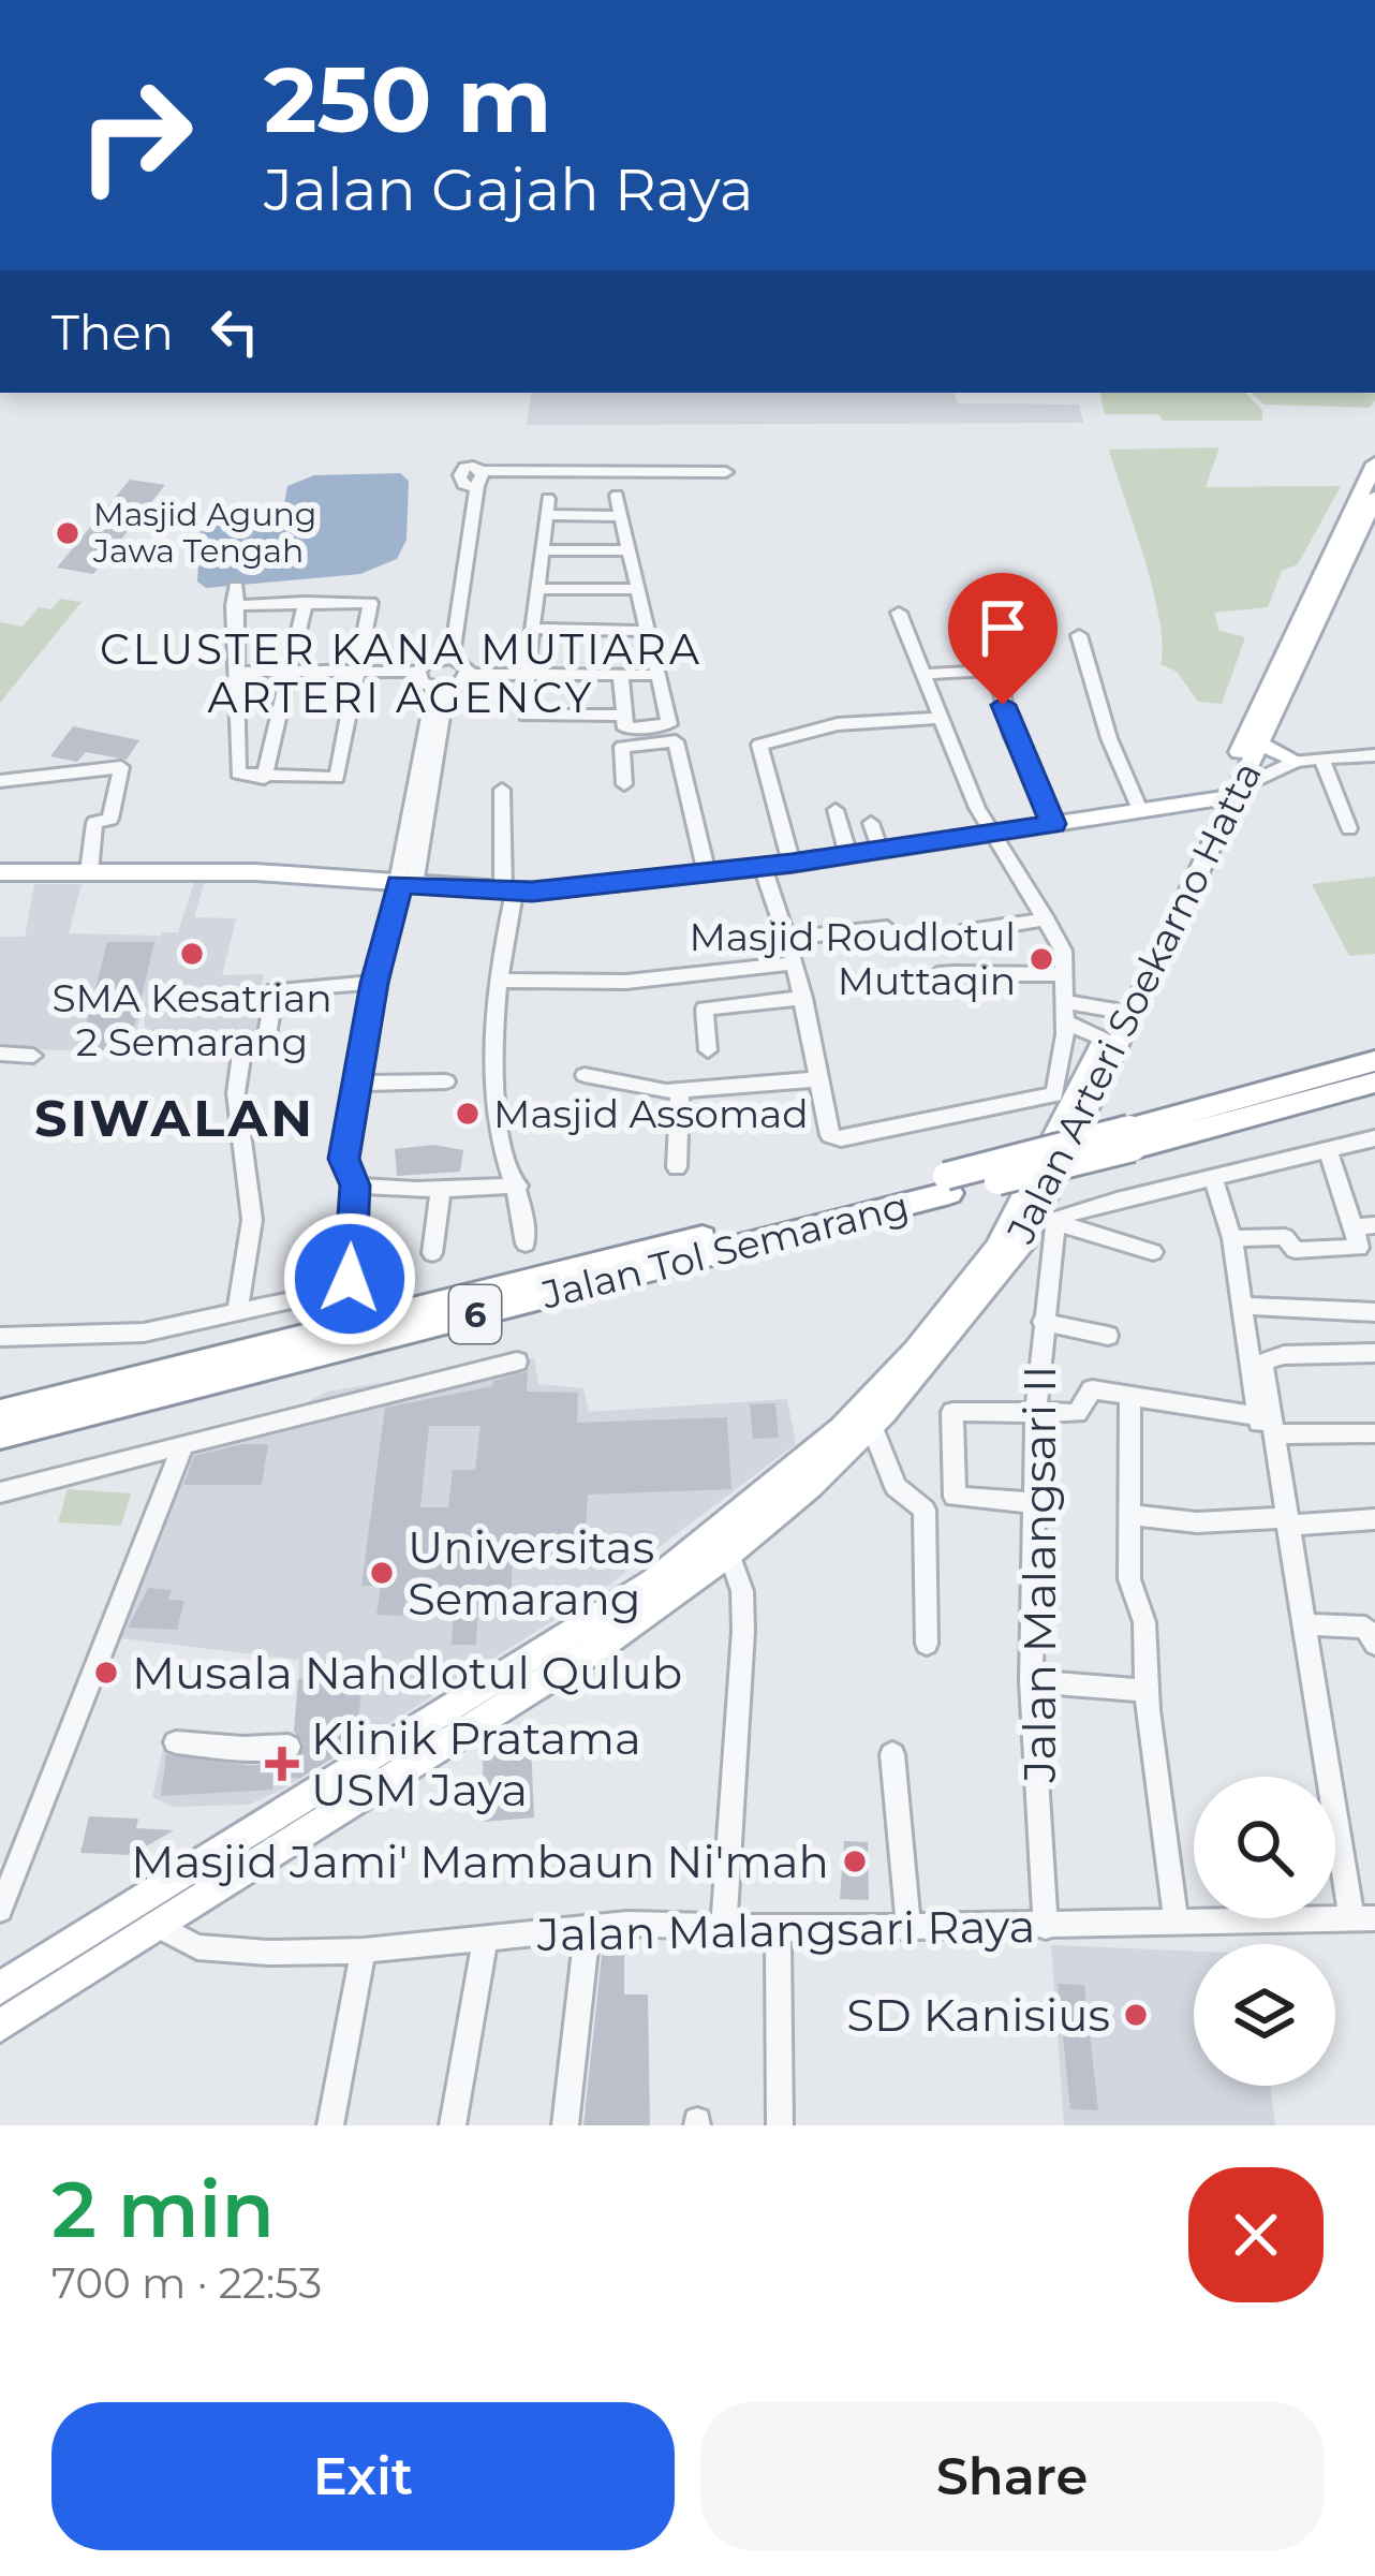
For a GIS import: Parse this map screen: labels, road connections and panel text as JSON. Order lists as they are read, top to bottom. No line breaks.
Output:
{"streets":{"highway":["Jalan Tol Semarang","6"],"main road":["Jalan Arteri Soekarno Hatta"],"street":["Jalan Malangsari II","Jalan Malangsari Raya"]},"crossings":[["Jalan Arteri Soekarno Hatta","Jalan Malangsari II"],["Jalan Arteri Soekarno Hatta","Jalan Malangsari Raya"],["Jalan Malangsari II","Jalan Malangsari Raya"]],"districts":["CLUSTER KANA MUTIARA ARTERI AGENCY","SIWALAN"],"places":{"other":["Masjid Agung Jawa Tengah","SMA Kesatrian 2 Semarang","Masjid Roudlotul Muttaqin","Masjid Assomad","Universitas Semarang","Musala Nahdlotul Qulub","Masjid Jami' Mambaun Ni'mah","SD Kanisius"],"health":["Klinik Pratama USM Jaya"]},"page":{"turn":["250 m","Jalan Gajah Raya"],"then":"Then","heading":["2 min","700 m · 22:53"],"buttons":["Exit","Share"]}}
